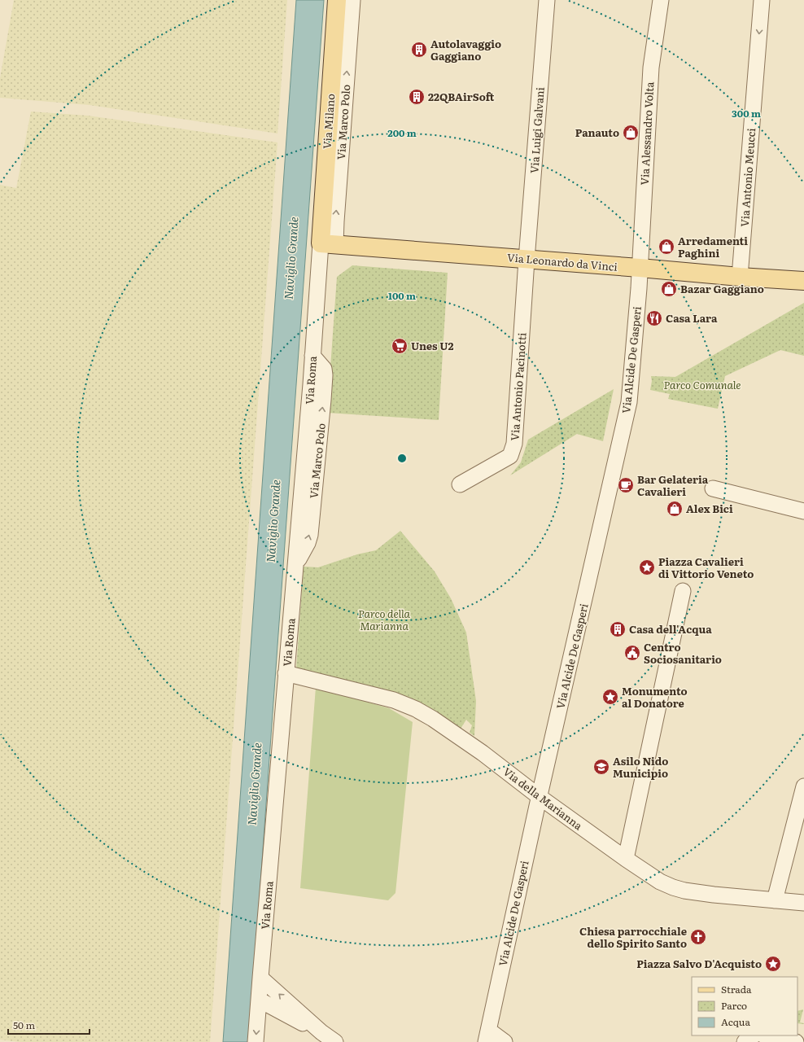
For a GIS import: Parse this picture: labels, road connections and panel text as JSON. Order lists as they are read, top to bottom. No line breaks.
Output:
{"streets":{"main road":["Via Milano","Via Leonardo da Vinci"],"street":["Via Marco Polo","Via Luigi Galvani","Via Alessandro Volta","Via Antonio Meucci","Via Alcide De Gasperi","Via Roma","Via Antonio Pacinotti","Via della Marianna"]},"crossings":[["Via Milano","Via Marco Polo"],["Via Milano","Via Leonardo da Vinci"],["Via Milano","Via Roma"],["Via Marco Polo","Via Leonardo da Vinci"],["Via Marco Polo","Via Roma"],["Via Luigi Galvani","Via Leonardo da Vinci"],["Via Luigi Galvani","Via Antonio Pacinotti"],["Via Alessandro Volta","Via Leonardo da Vinci"],["Via Alessandro Volta","Via Alcide De Gasperi"],["Via Antonio Meucci","Via Leonardo da Vinci"],["Via Leonardo da Vinci","Via Alcide De Gasperi"],["Via Leonardo da Vinci","Via Roma"],["Via Leonardo da Vinci","Via Antonio Pacinotti"],["Via Alcide De Gasperi","Via della Marianna"],["Via Roma","Via della Marianna"]],"one_way":["Via Marco Polo","Via Antonio Meucci"],"water":["Naviglio Grande"],"parks":["Parco Comunale","Parco della Marianna"],"places":{"building":["Autolavaggio Gaggiano","22QBAirSoft","Casa dell'Acqua"],"shop":["Panauto","Arredamenti Paghini","Bazar Gaggiano","Alex Bici"],"restaurant":["Casa Lara"],"supermarket":["Unes U2"],"cafe":["Bar Gelateria Cavalieri"],"place":["Piazza Cavalieri di Vittorio Veneto","Monumento al Donatore","Piazza Salvo D'Acquisto"],"public building":["Centro Sociosanitario"],"school or university":["Asilo Nido Municipio"],"church":["Chiesa parrocchiale dello Spirito Santo"]},"legend":["Strada","Parco","Acqua"],"scale_bar":"50 m","rings":["300 m","200 m","100 m"]}
